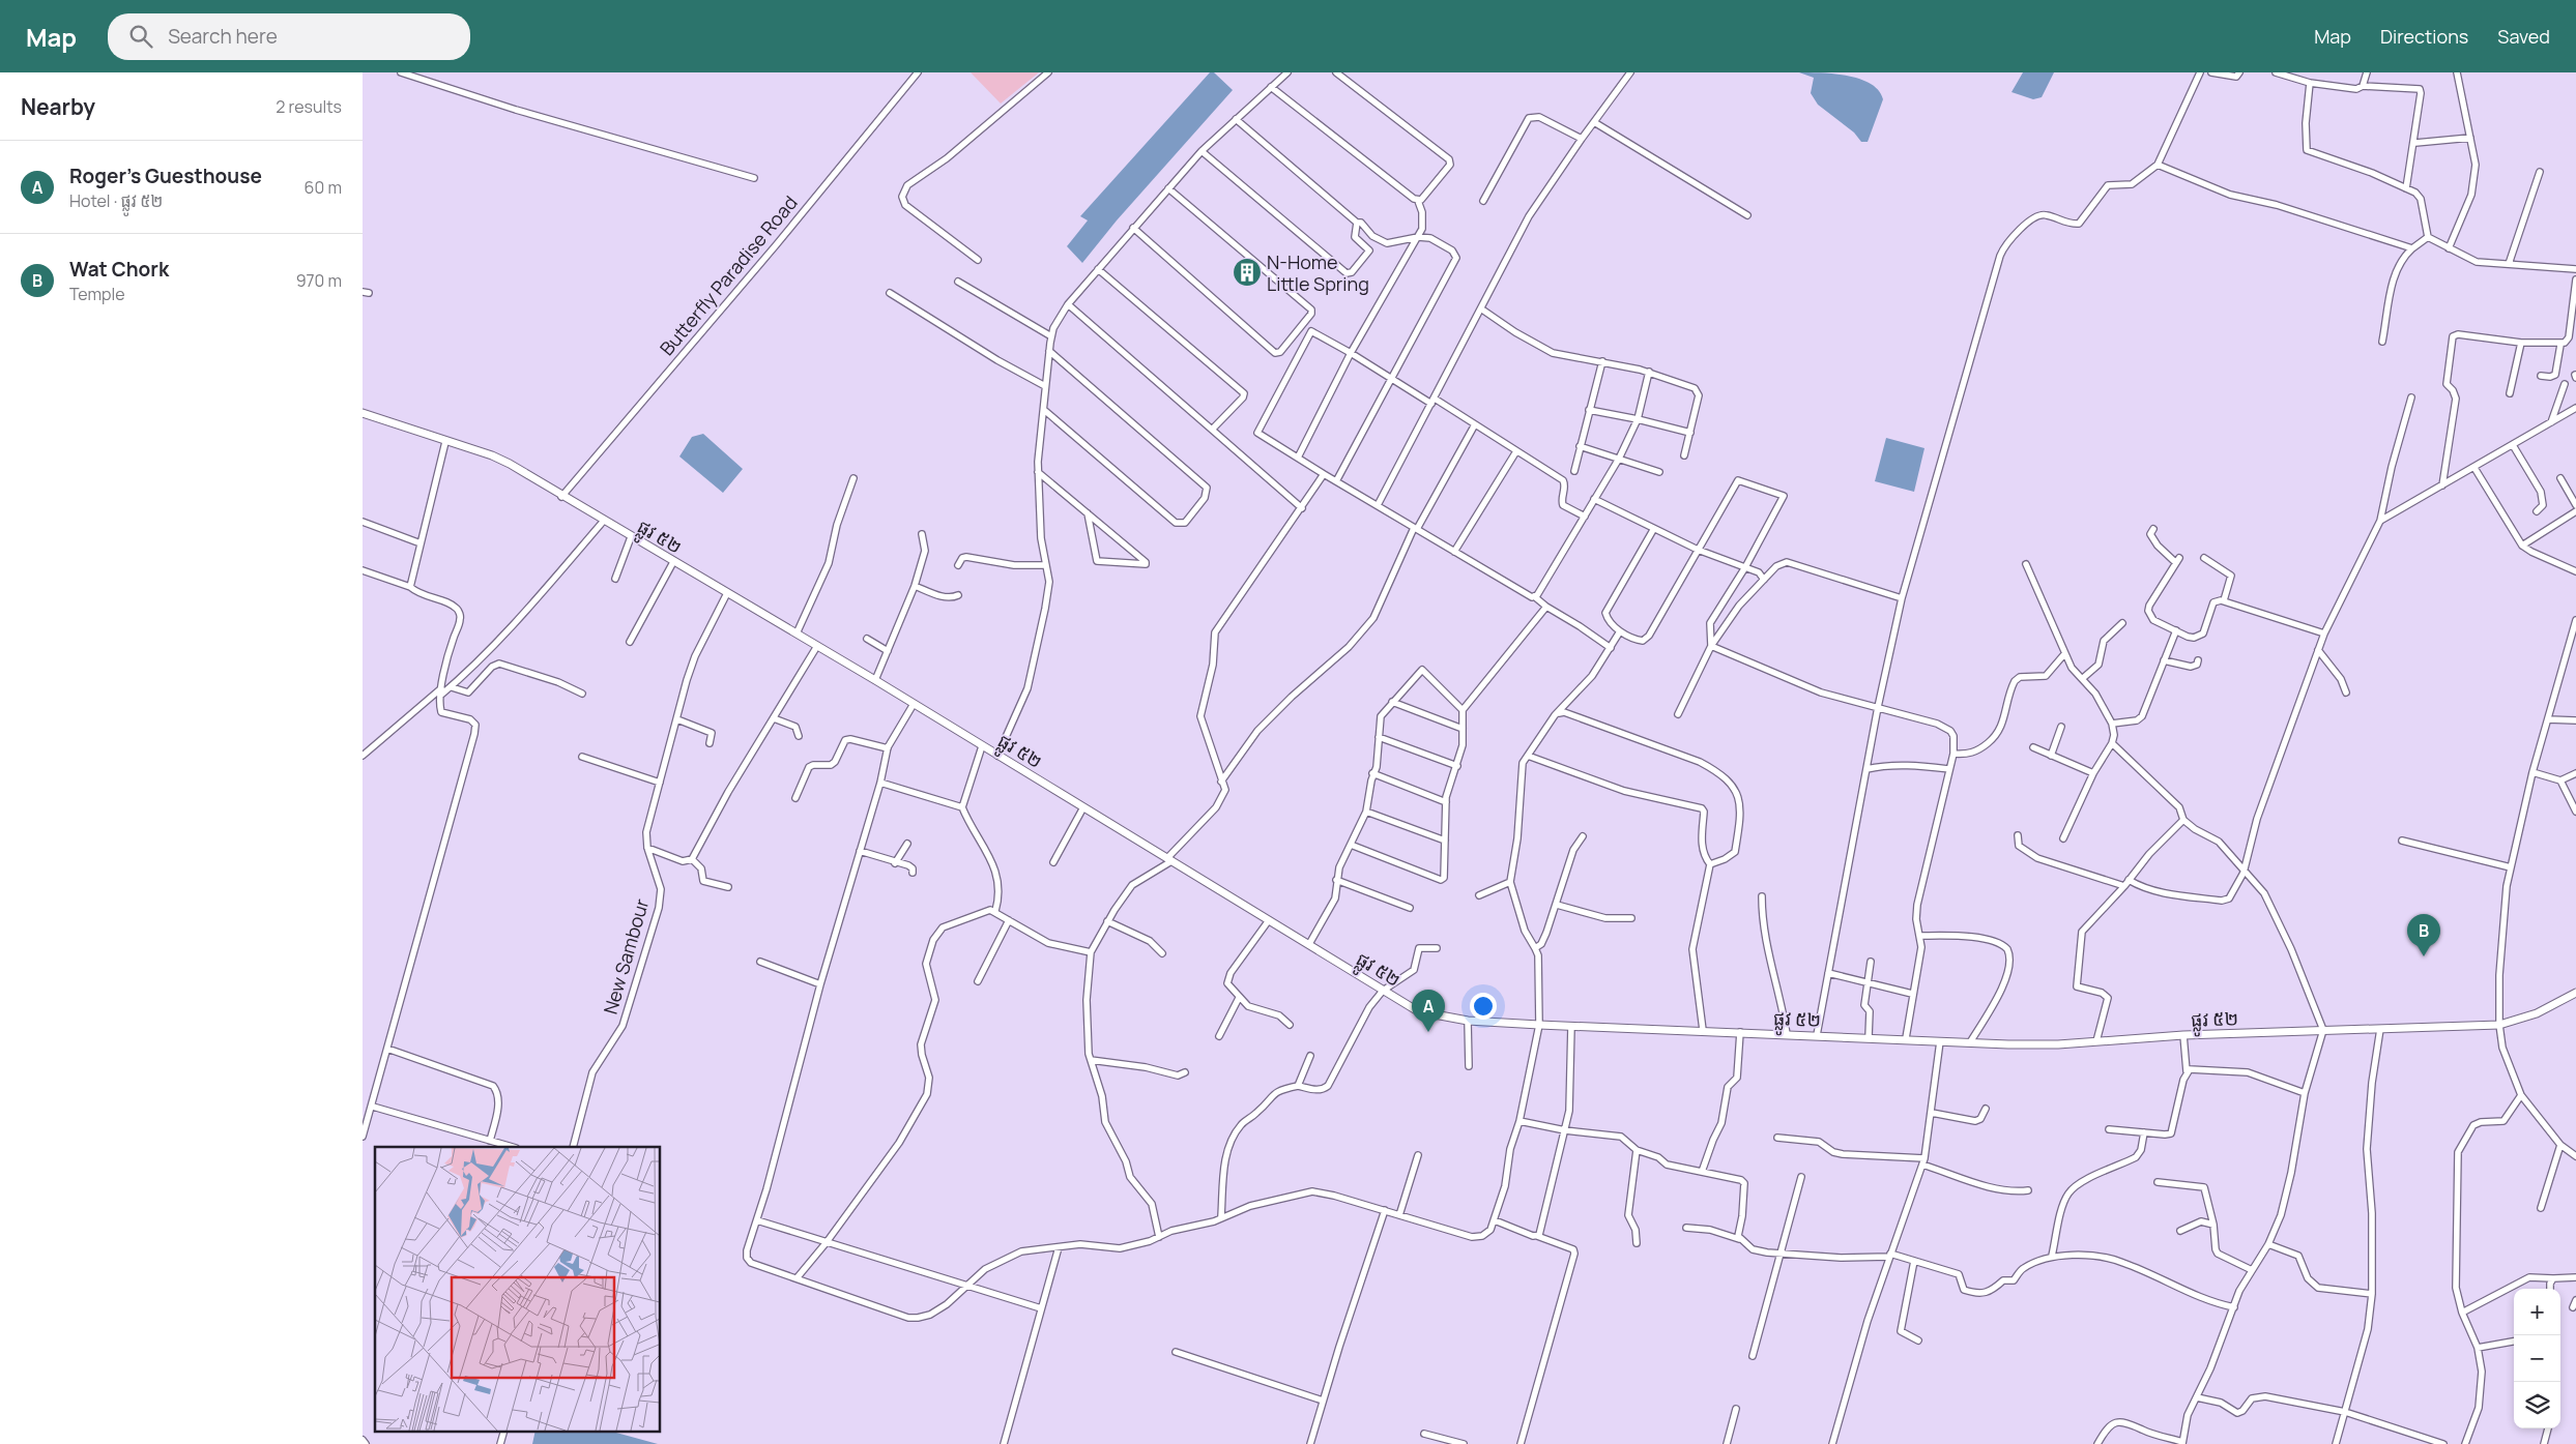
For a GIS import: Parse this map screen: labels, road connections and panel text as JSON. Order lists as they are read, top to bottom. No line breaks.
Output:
{"streets":{"street":["Butterfly Paradise Road","ផ្លូវ ៥២","New Sambour"]},"crossings":[["Butterfly Paradise Road","ផ្លូវ ៥២"],["ផ្លូវ ៥២","New Sambour"]],"places":{"building":["N-Home Little Spring"]},"page":{"header":"Map","search":"Search here","nav":["Map","Directions","Saved"],"heading":["Nearby","2 results"],"list":[{"mark":"A","name":"Roger's Guesthouse","note":"Hotel · ផ្លូវ ៥២","value":"60 m"},{"mark":"B","name":"Wat Chork","note":"Temple","value":"970 m"}],"pins":["B","A"],"map_buttons":["+","−"]}}
